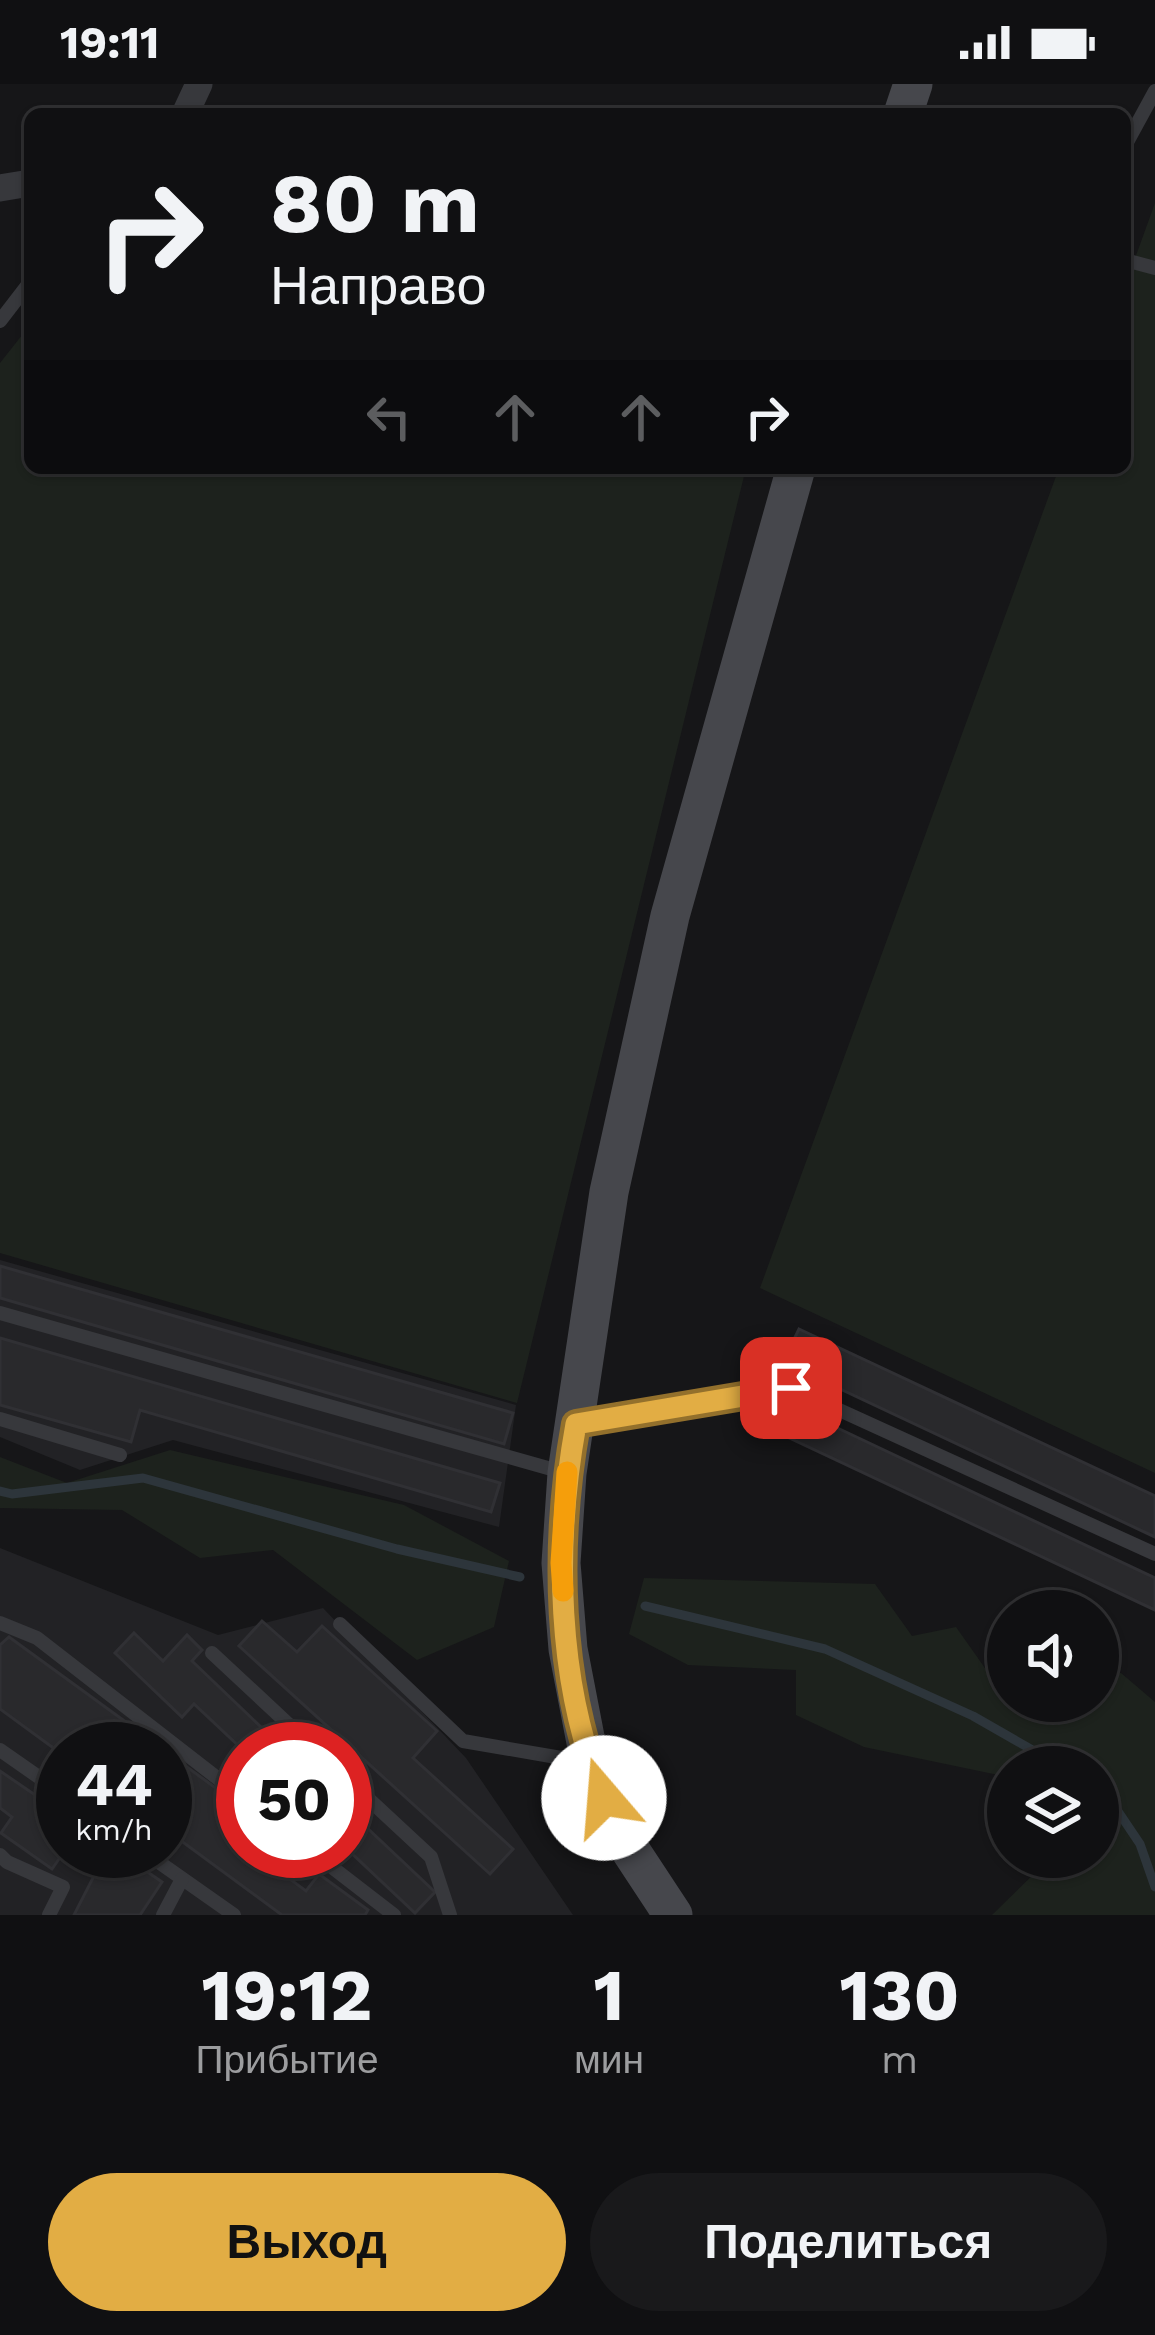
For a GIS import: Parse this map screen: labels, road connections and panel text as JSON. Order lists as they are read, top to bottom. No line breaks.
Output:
{"page":{"status":"19:11","turn":["80 m","Направо"],"speed":"44 km/h","limit":"50","eta":["19:12","Прибытие","1","мин","130","m"],"buttons":["Выход","Поделиться"]}}
